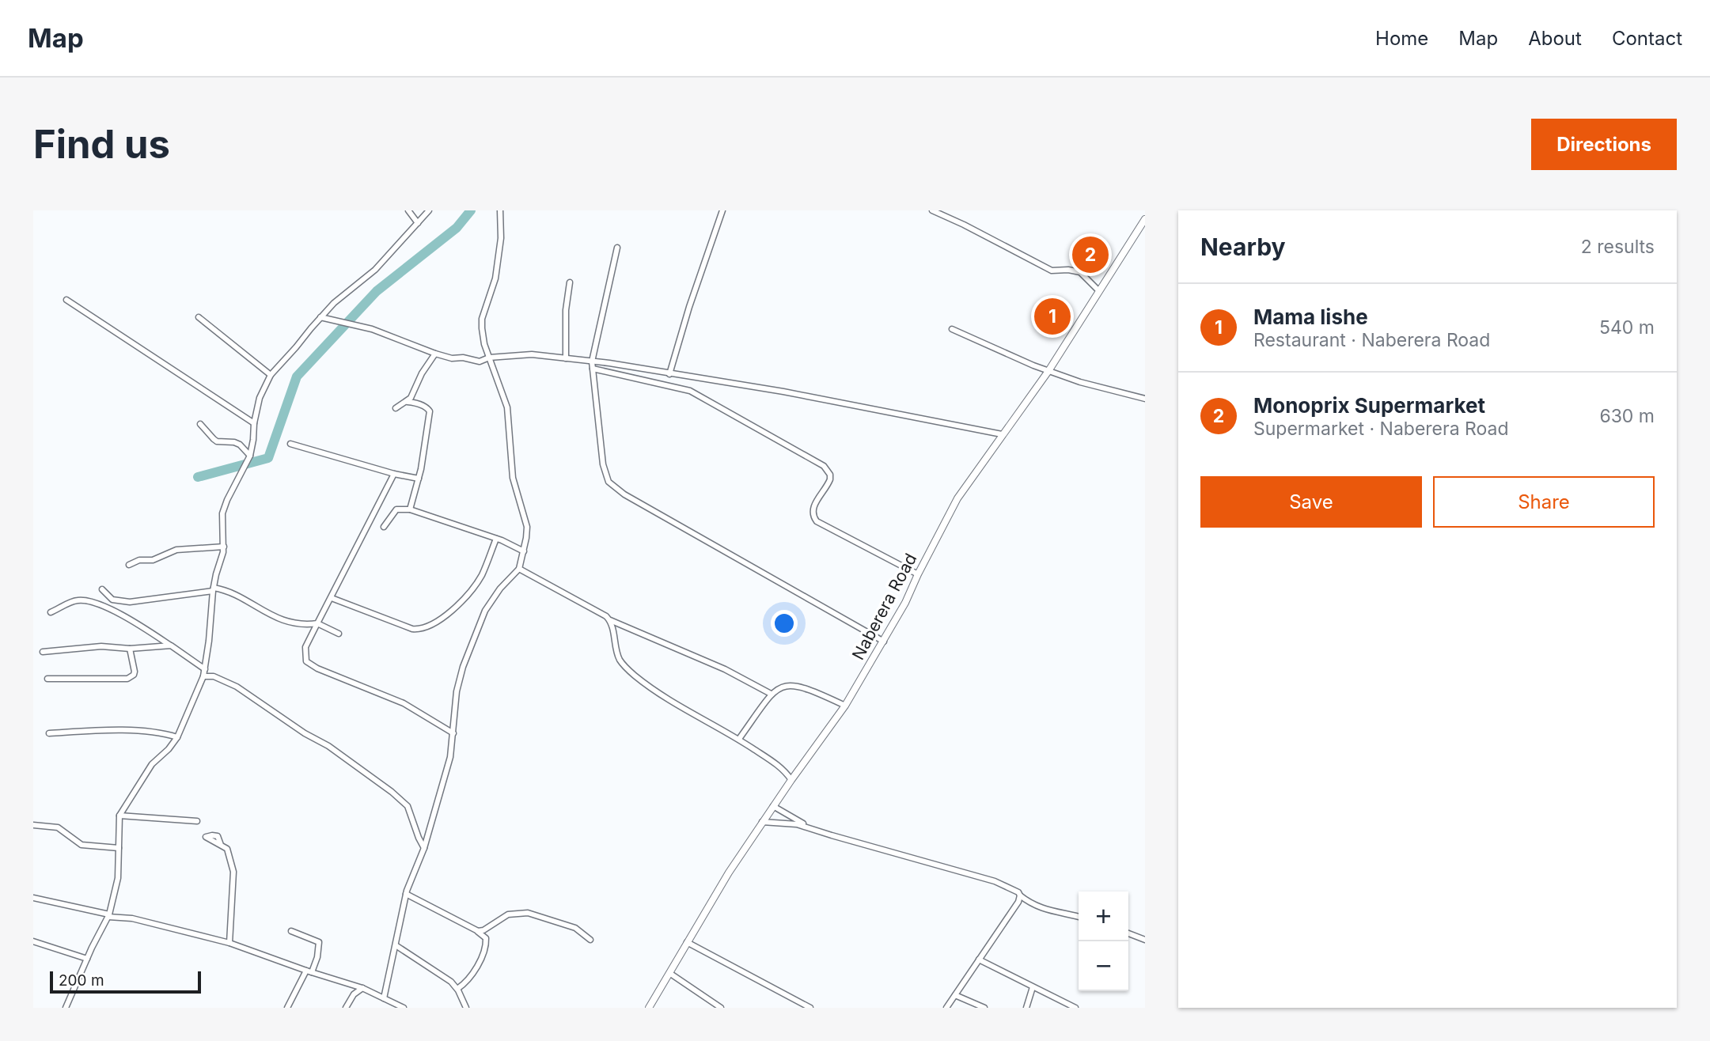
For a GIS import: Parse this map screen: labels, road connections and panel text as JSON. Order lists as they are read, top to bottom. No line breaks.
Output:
{"streets":{"street":["Naberera Road"]},"scale_bar":"200 m","page":{"header":"Map","nav":["Home","Map","About","Contact"],"buttons":["Directions",["Save","Share"]],"title":"Find us","heading":["Nearby","2 results"],"pins":["2","1"],"list":[{"mark":"1","name":"Mama lishe","note":"Restaurant · Naberera Road","value":"540 m"},{"mark":"2","name":"Monoprix Supermarket","note":"Supermarket · Naberera Road","value":"630 m"}],"map_buttons":["+","−"],"scale":"200 m"}}
